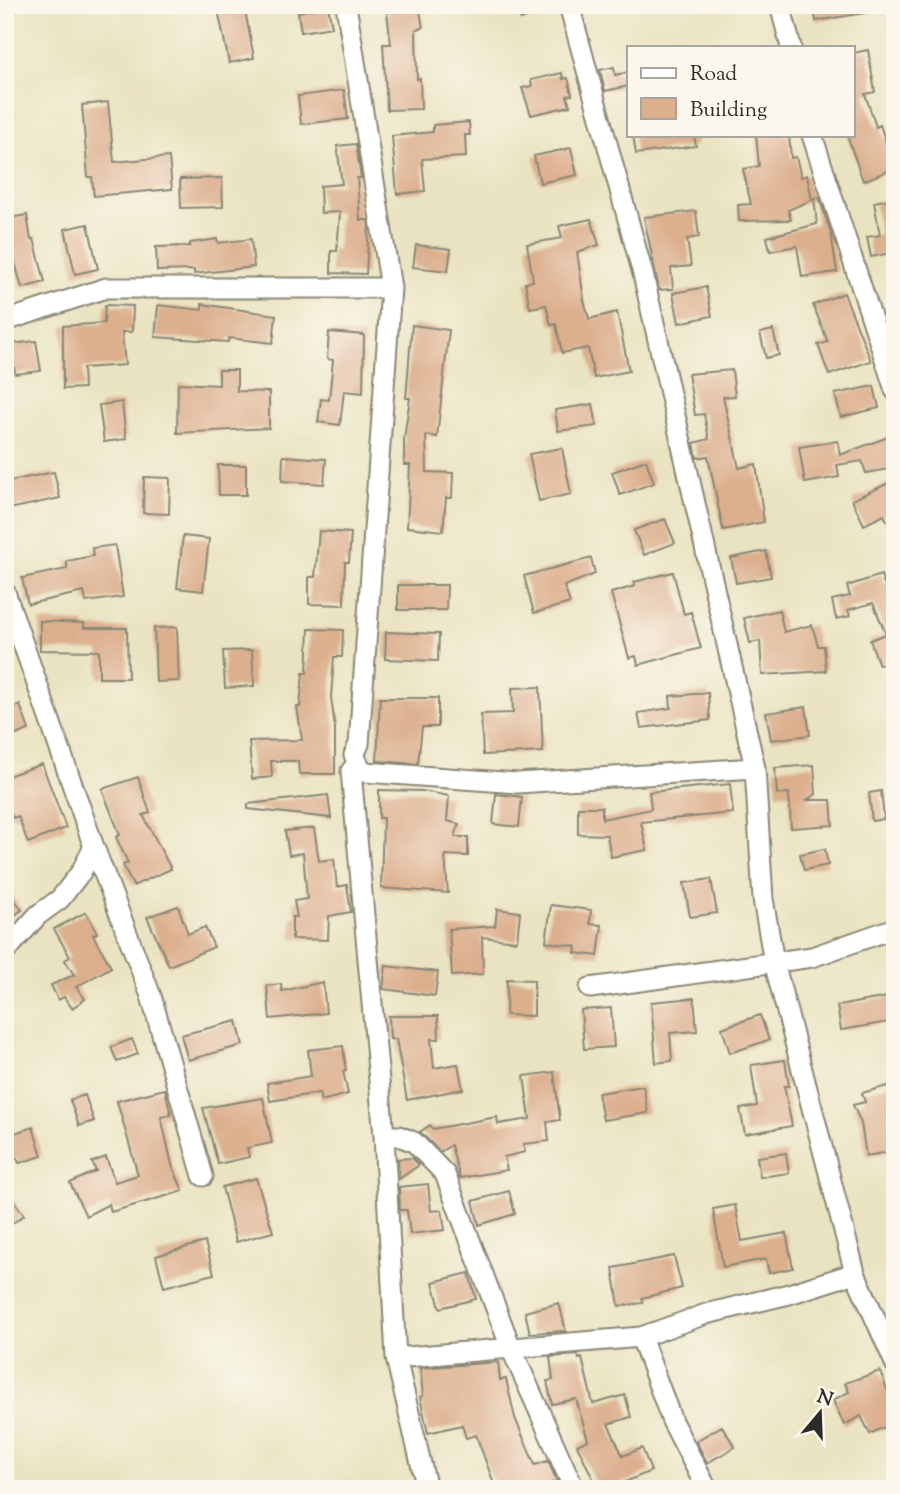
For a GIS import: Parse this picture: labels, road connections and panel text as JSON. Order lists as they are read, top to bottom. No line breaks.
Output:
{"legend":["Road","Building"],"north":"top"}
